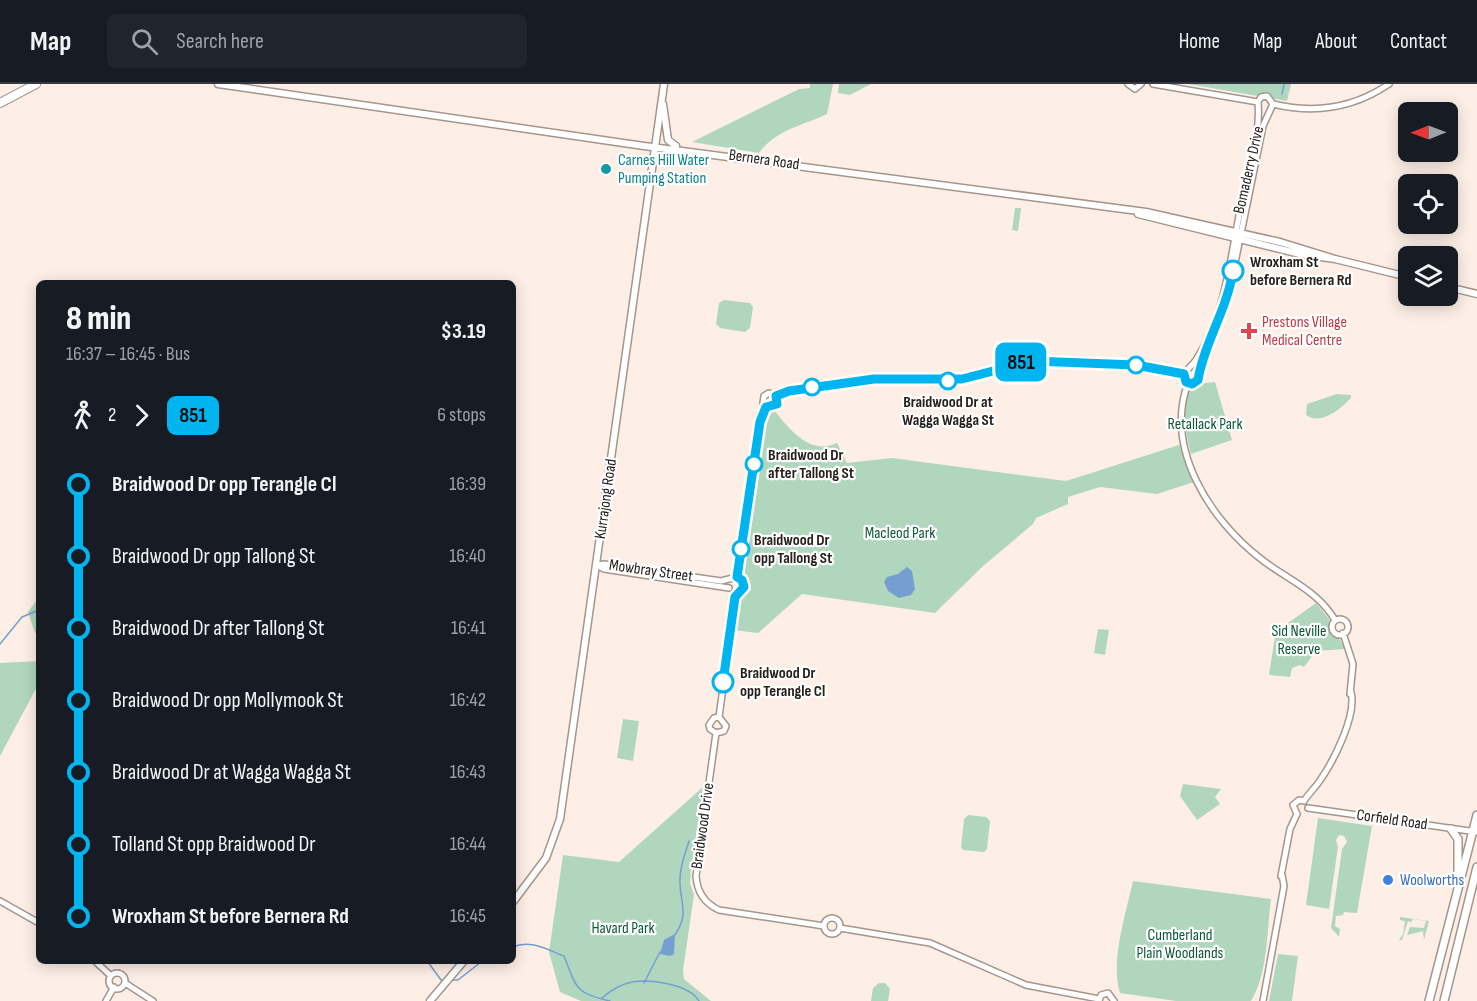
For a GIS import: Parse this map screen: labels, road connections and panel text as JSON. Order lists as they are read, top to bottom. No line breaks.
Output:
{"streets":{"main road":["Bernera Road","Kurrajong Road"],"street":["Bomaderry Drive","Mowbray Street","Corfield Road","Braidwood Drive"]},"crossings":[["Bernera Road","Bomaderry Drive"],["Bernera Road","Kurrajong Road"],["Kurrajong Road","Mowbray Street"]],"parks":["Retallack Park","Macleod Park","Sid Neville Reserve","Havard Park","Cumberland Plain Woodlands"],"places":{"other":["Carnes Hill Water Pumping Station","Wroxham St before Bernera Rd","Braidwood Dr at Wagga Wagga St","Braidwood Dr after Tallong St","Braidwood Dr opp Tallong St","Braidwood Dr opp Terangle Cl","Woolworths"],"health":["Prestons Village Medical Centre"]},"lines":["bus line 851"],"north":"left","page":{"header":"Map","search":"Search here","nav":["Home","Map","About","Contact"],"on_map":"851","heading":["8 min","16:37 – 16:45 · Bus","$3.19"],"legs":["2","851","6 stops"],"list":[{"name":"Braidwood Dr opp Terangle Cl","value":"16:39"},{"name":"Braidwood Dr opp Tallong St","value":"16:40"},{"name":"Braidwood Dr after Tallong St","value":"16:41"},{"name":"Braidwood Dr opp Mollymook St","value":"16:42"},{"name":"Braidwood Dr at Wagga Wagga St","value":"16:43"},{"name":"Tolland St opp Braidwood Dr","value":"16:44"},{"name":"Wroxham St before Bernera Rd","value":"16:45"}]}}
